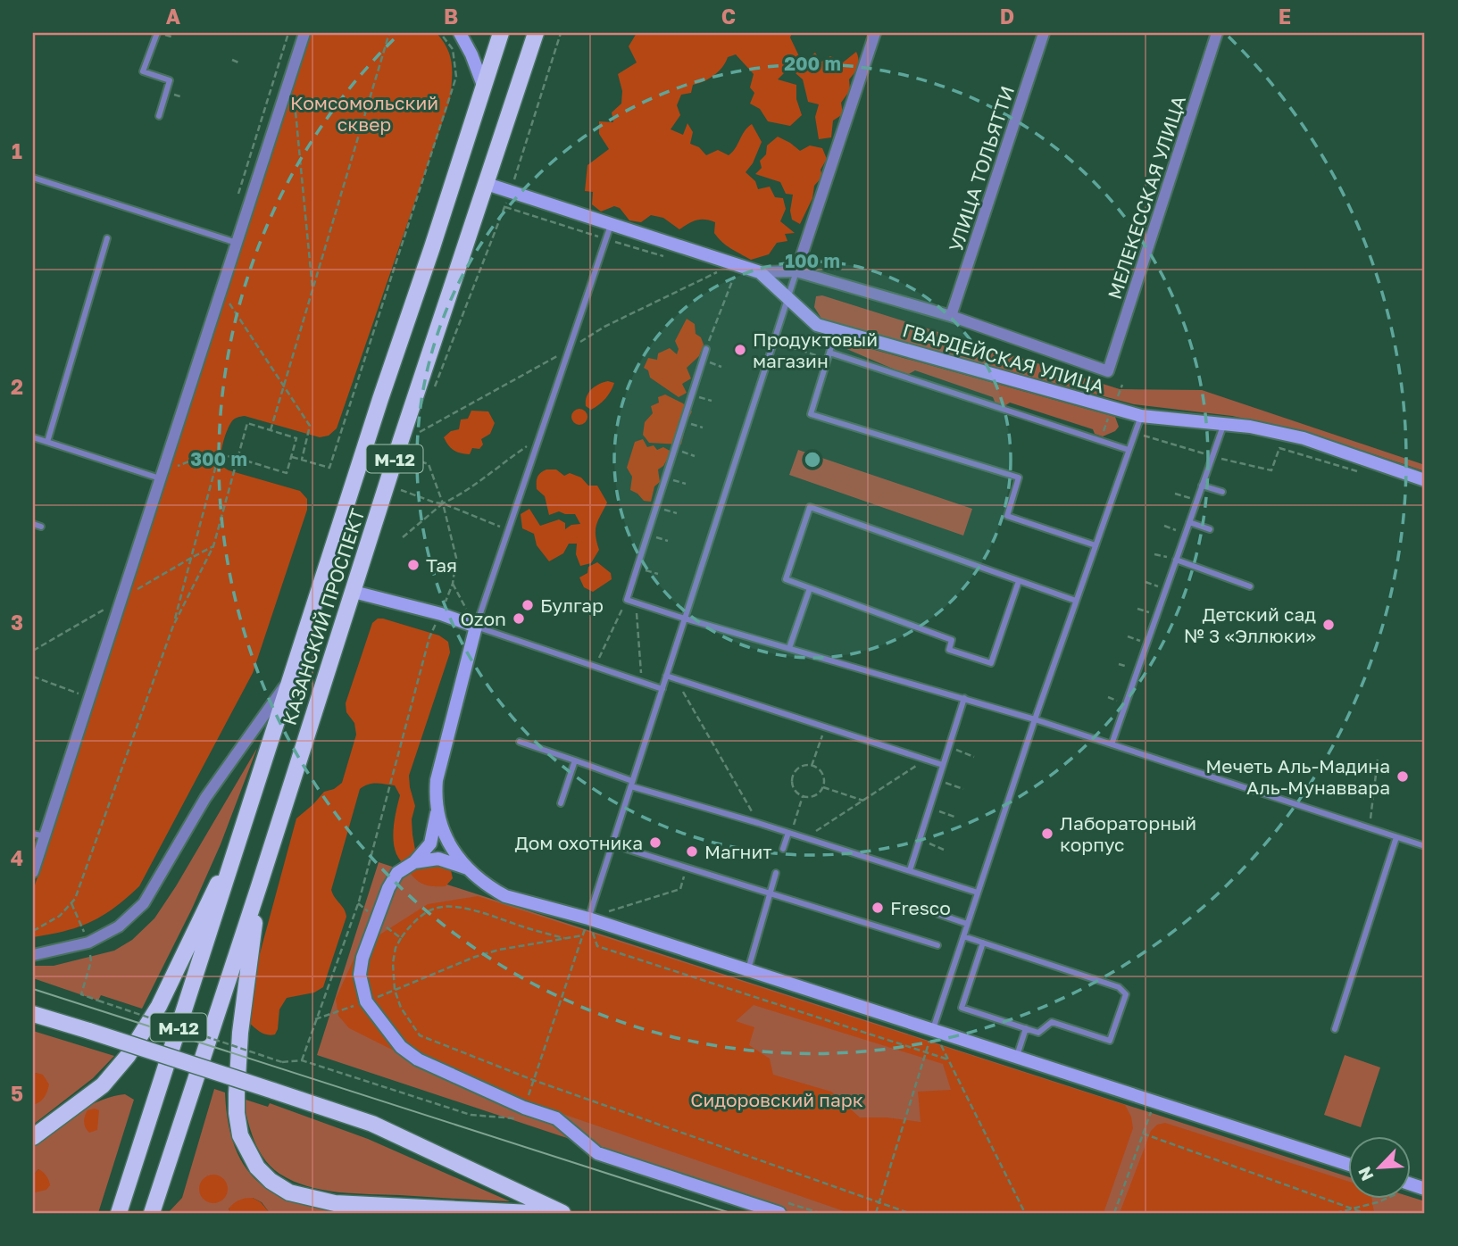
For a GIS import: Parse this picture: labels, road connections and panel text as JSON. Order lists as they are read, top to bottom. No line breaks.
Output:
{"streets":{"main road":["М-12","КАЗАНСКИЙ ПРОСПЕКТ"],"street":["УЛИЦА ТОЛЬЯТТИ","МЕЛЕКЕССКАЯ УЛИЦА","ГВАРДЕЙСКАЯ УЛИЦА"]},"crossings":[["УЛИЦА ТОЛЬЯТТИ","МЕЛЕКЕССКАЯ УЛИЦА"],["ГВАРДЕЙСКАЯ УЛИЦА","КАЗАНСКИЙ ПРОСПЕКТ"]],"parks":["Комсомольский сквер","Сидоровский парк"],"places":["Продуктовый магазин","Тая","Булгар","Ozon","Детский сад № 3 «Эллюки»","Мечеть Аль-Мадина Аль-Мунаввара","Лабораторный корпус","Дом охотника","Магнит","Fresco"],"north":"bottom left","grid":{"columns":["A","B","C","D","E"],"rows":["1","2","3","4","5"]},"rings":["200 m","100 m","300 m"]}
